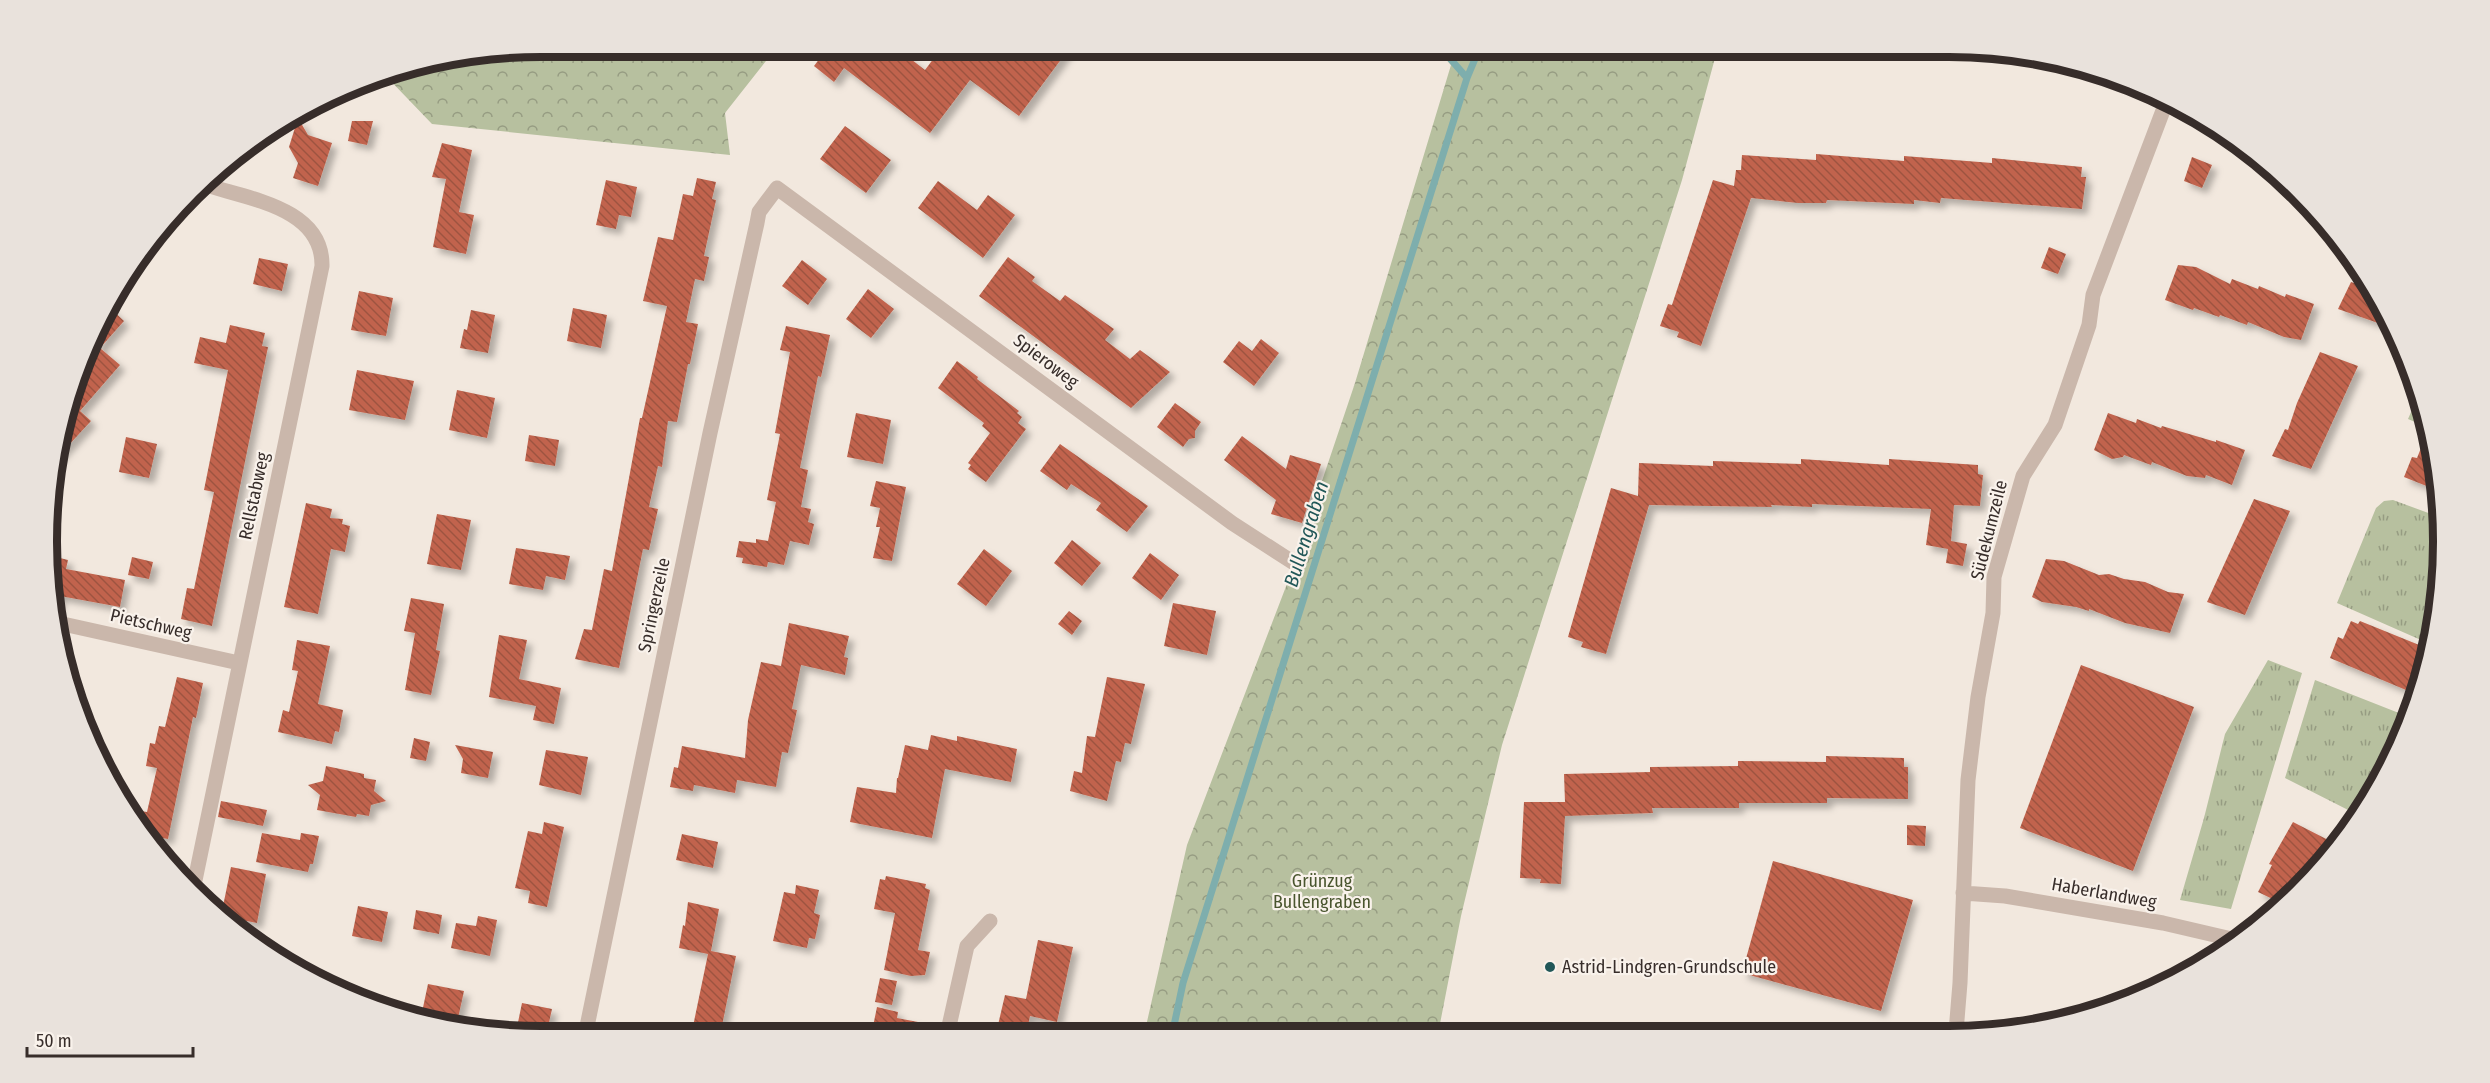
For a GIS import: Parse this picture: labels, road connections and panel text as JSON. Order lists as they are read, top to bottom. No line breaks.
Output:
{"streets":{"street":["Spieroweg","Rellstabweg","Südekumzeile","Springerzeile","Pietschweg","Haberlandweg"]},"crossings":[["Spieroweg","Springerzeile"],["Rellstabweg","Pietschweg"],["Südekumzeile","Haberlandweg"]],"water":["Bullengraben"],"parks":["Grünzug Bullengraben"],"places":["Astrid-Lindgren-Grundschule"],"scale_bar":"50 m"}
